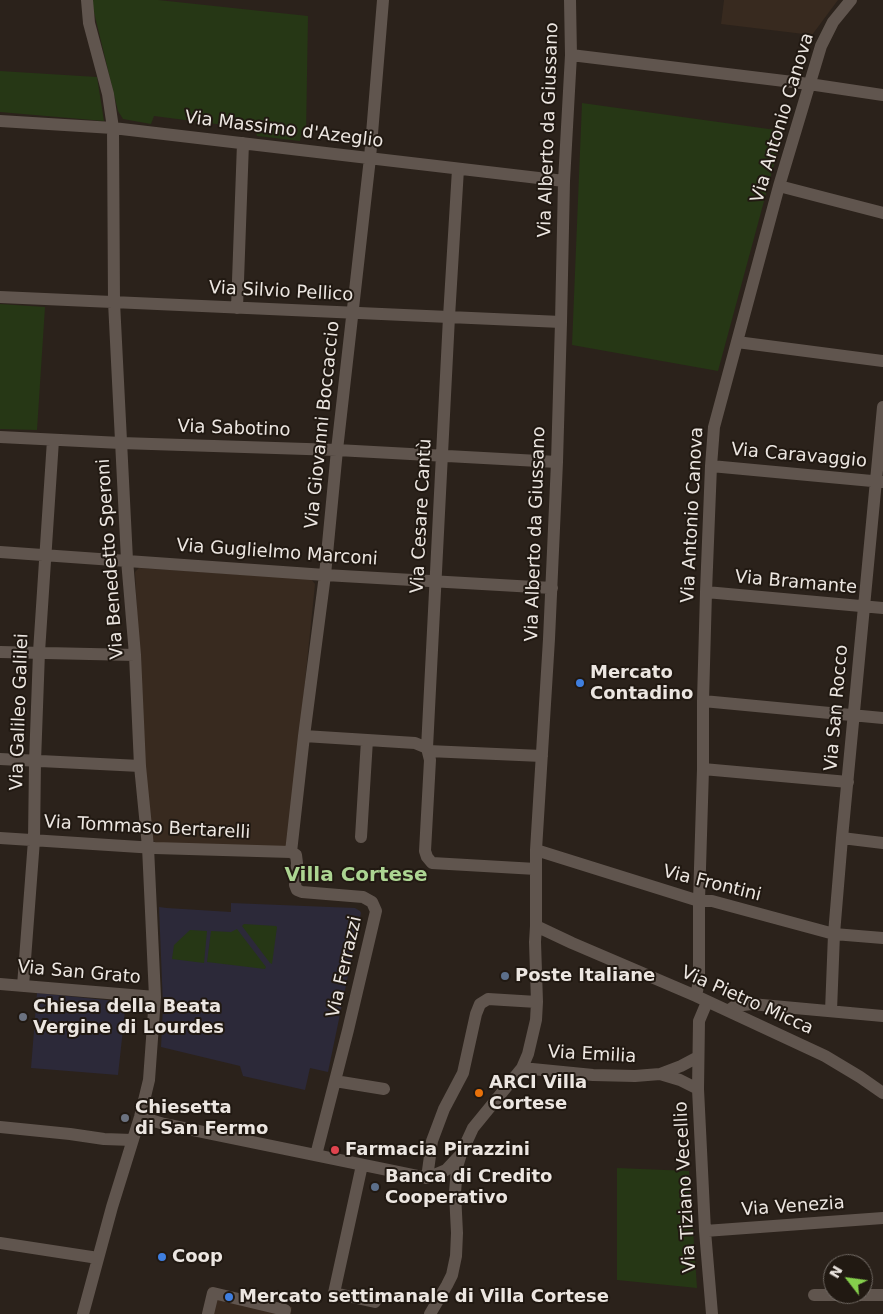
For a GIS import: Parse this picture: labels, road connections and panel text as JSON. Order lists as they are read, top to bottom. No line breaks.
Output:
{"streets":{"street":["Via Antonio Canova","Via Massimo d'Azeglio","Via Alberto da Giussano","Via Silvio Pellico","Via Giovanni Boccaccio","Via Sabotino","Via Caravaggio","Via Cesare Cantù","Via Guglielmo Marconi","Via Benedetto Speroni","Via Bramante","Via San Rocco","Via Galileo Galilei","Via Tommaso Bertarelli","Via Frontini","Via Ferrazzi","Via San Grato","Via Pietro Micca","Via Emilia","Via Tiziano Vecellio","Via Venezia"]},"crossings":[["Via Antonio Canova","Via Caravaggio"],["Via Antonio Canova","Via Bramante"],["Via Antonio Canova","Via Frontini"],["Via Antonio Canova","Via Pietro Micca"],["Via Antonio Canova","Via Tiziano Vecellio"],["Via Massimo d'Azeglio","Via Alberto da Giussano"],["Via Massimo d'Azeglio","Via Giovanni Boccaccio"],["Via Massimo d'Azeglio","Via Cesare Cantù"],["Via Massimo d'Azeglio","Via Benedetto Speroni"],["Via Alberto da Giussano","Via Silvio Pellico"],["Via Alberto da Giussano","Via Sabotino"],["Via Alberto da Giussano","Via Cesare Cantù"],["Via Alberto da Giussano","Via Guglielmo Marconi"],["Via Alberto da Giussano","Via Frontini"],["Via Alberto da Giussano","Via Pietro Micca"],["Via Alberto da Giussano","Via Emilia"],["Via Silvio Pellico","Via Giovanni Boccaccio"],["Via Silvio Pellico","Via Cesare Cantù"],["Via Silvio Pellico","Via Benedetto Speroni"],["Via Giovanni Boccaccio","Via Sabotino"],["Via Giovanni Boccaccio","Via Guglielmo Marconi"],["Via Giovanni Boccaccio","Via Tommaso Bertarelli"],["Via Giovanni Boccaccio","Via Ferrazzi"],["Via Sabotino","Via Cesare Cantù"],["Via Sabotino","Via Benedetto Speroni"],["Via Sabotino","Via Galileo Galilei"],["Via Caravaggio","Via San Rocco"],["Via Cesare Cantù","Via Guglielmo Marconi"],["Via Guglielmo Marconi","Via Benedetto Speroni"],["Via Guglielmo Marconi","Via Galileo Galilei"],["Via Benedetto Speroni","Via Tommaso Bertarelli"],["Via Benedetto Speroni","Via San Grato"],["Via Bramante","Via San Rocco"],["Via San Rocco","Via Frontini"],["Via Galileo Galilei","Via Tommaso Bertarelli"],["Via Galileo Galilei","Via San Grato"],["Via Tommaso Bertarelli","Via Ferrazzi"],["Via Pietro Micca","Via Tiziano Vecellio"],["Via Tiziano Vecellio","Via Venezia"]],"districts":["Villa Cortese"],"places":["Mercato Contadino","Poste Italiane","Chiesa della Beata Vergine di Lourdes","ARCI Villa Cortese","Chiesetta di San Fermo","Farmacia Pirazzini","Banca di Credito Cooperativo","Coop","Mercato settimanale di Villa Cortese"],"north":"top left"}
